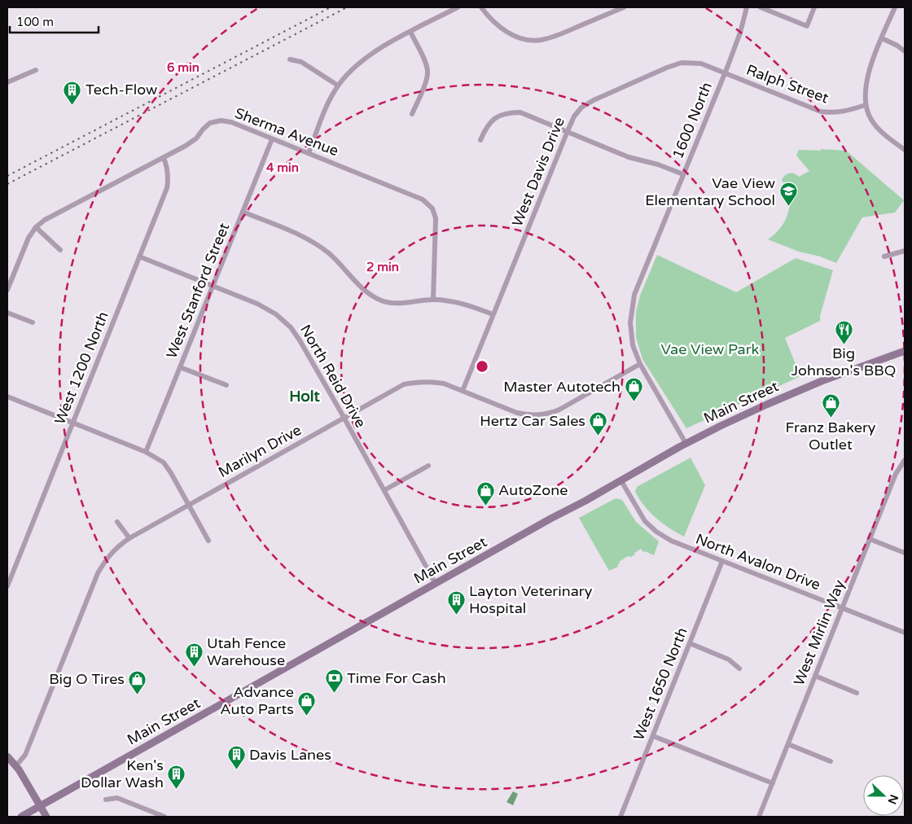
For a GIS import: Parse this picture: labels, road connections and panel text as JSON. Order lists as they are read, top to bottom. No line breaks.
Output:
{"streets":{"main road":["Main Street"],"street":["Ralph Street","1600 North","Sherma Avenue","West Davis Drive","West Stanford Street","West 1200 North","North Reid Drive","Marilyn Drive","North Avalon Drive","West Mirlin Way","West 1650 North"]},"crossings":[["Ralph Street","1600 North"],["Ralph Street","West Davis Drive"],["1600 North","West Davis Drive"],["1600 North","Main Street"],["1600 North","Marilyn Drive"],["Sherma Avenue","West Stanford Street"],["Sherma Avenue","West 1200 North"],["West Davis Drive","Marilyn Drive"],["West Stanford Street","North Reid Drive"],["West 1200 North","North Reid Drive"],["North Reid Drive","Main Street"],["North Reid Drive","Marilyn Drive"],["Main Street","North Avalon Drive"],["North Avalon Drive","West Mirlin Way"],["North Avalon Drive","West 1650 North"]],"districts":["Holt"],"parks":["Vae View Park"],"places":{"building":["Tech-Flow","Layton Veterinary Hospital","Utah Fence Warehouse","Davis Lanes","Ken's Dollar Wash"],"school or university":["Vae View Elementary School"],"restaurant":["Big Johnson's BBQ"],"shop":["Master Autotech","Franz Bakery Outlet","Hertz Car Sales","AutoZone","Big O Tires","Advance Auto Parts"],"bank":["Time For Cash"]},"scale_bar":"100 m","north":"right","rings":["6 min","4 min","2 min"]}
